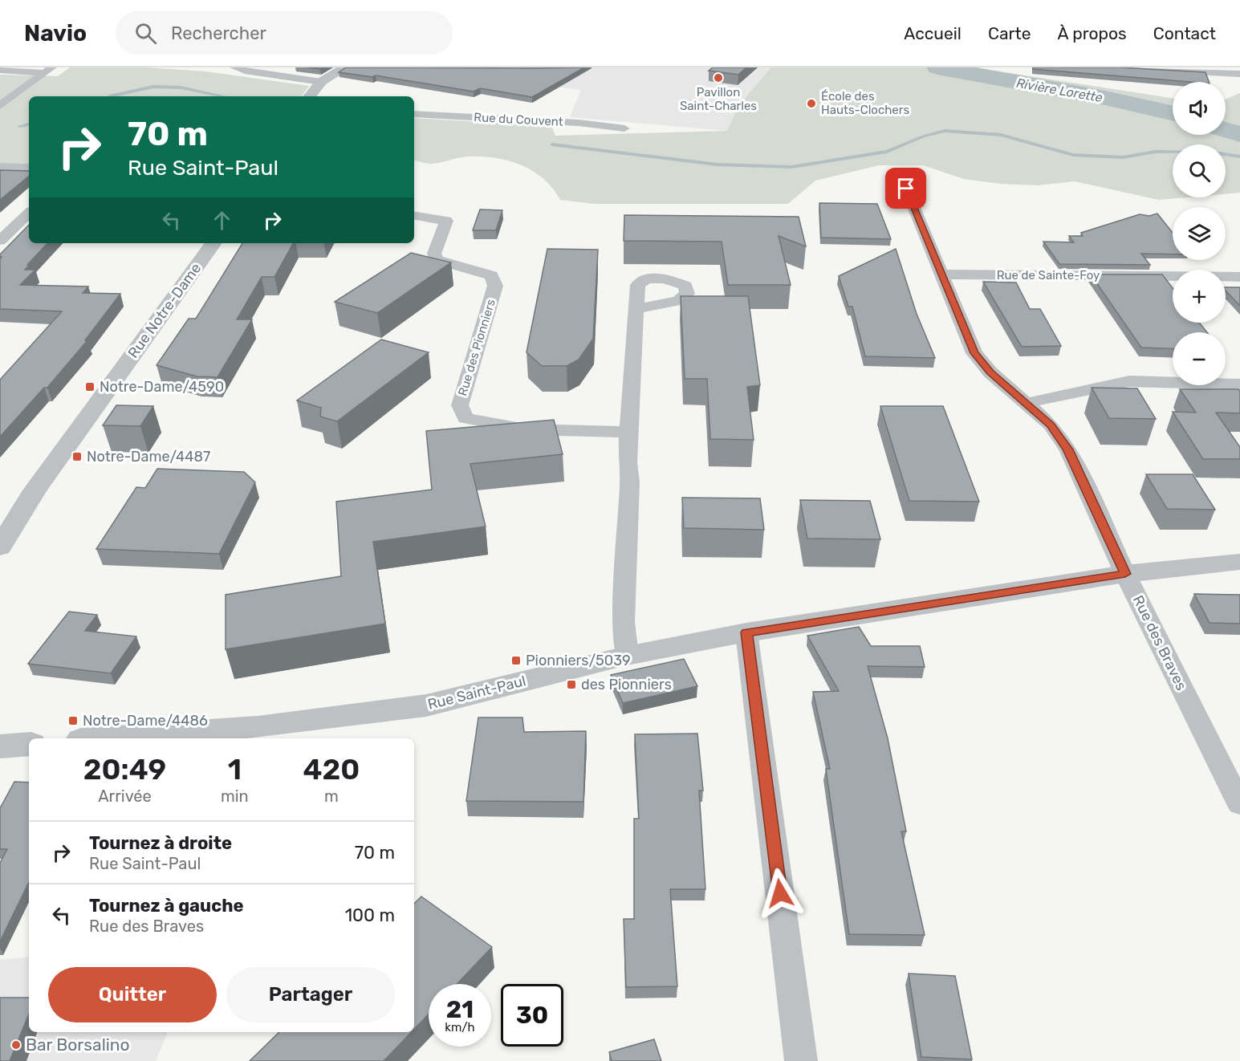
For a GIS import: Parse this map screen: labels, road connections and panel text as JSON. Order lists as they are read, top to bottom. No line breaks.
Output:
{"streets":{"street":["Rue du Couvent","Rue de Sainte-Foy","Rue Notre-Dame","Rue des Pionniers","Rue des Braves","Rue Saint-Paul"]},"crossings":[["Rue de Sainte-Foy","Rue des Braves"],["Rue des Braves","Rue Saint-Paul"]],"water":["Rivière Lorette"],"places":{"other":["Pavillon Saint-Charles","École des Hauts-Clochers","Bar Borsalino"],"transit":["Notre-Dame/4590","Notre-Dame/4487","Pionniers/5039","des Pionniers","Notre-Dame/4486"]},"page":{"header":"Navio","search":"Rechercher","nav":["Accueil","Carte","À propos","Contact"],"map_buttons":["+","−"],"turn":["70 m","Rue Saint-Paul"],"eta":["20:49","Arrivée","1","min","420","m"],"list":[{"name":"Tournez à droite","note":"Rue Saint-Paul","value":"70 m"},{"name":"Tournez à gauche","note":"Rue des Braves","value":"100 m"}],"buttons":["Quitter","Partager"],"speed":"21 km/h","limit":"30"}}
